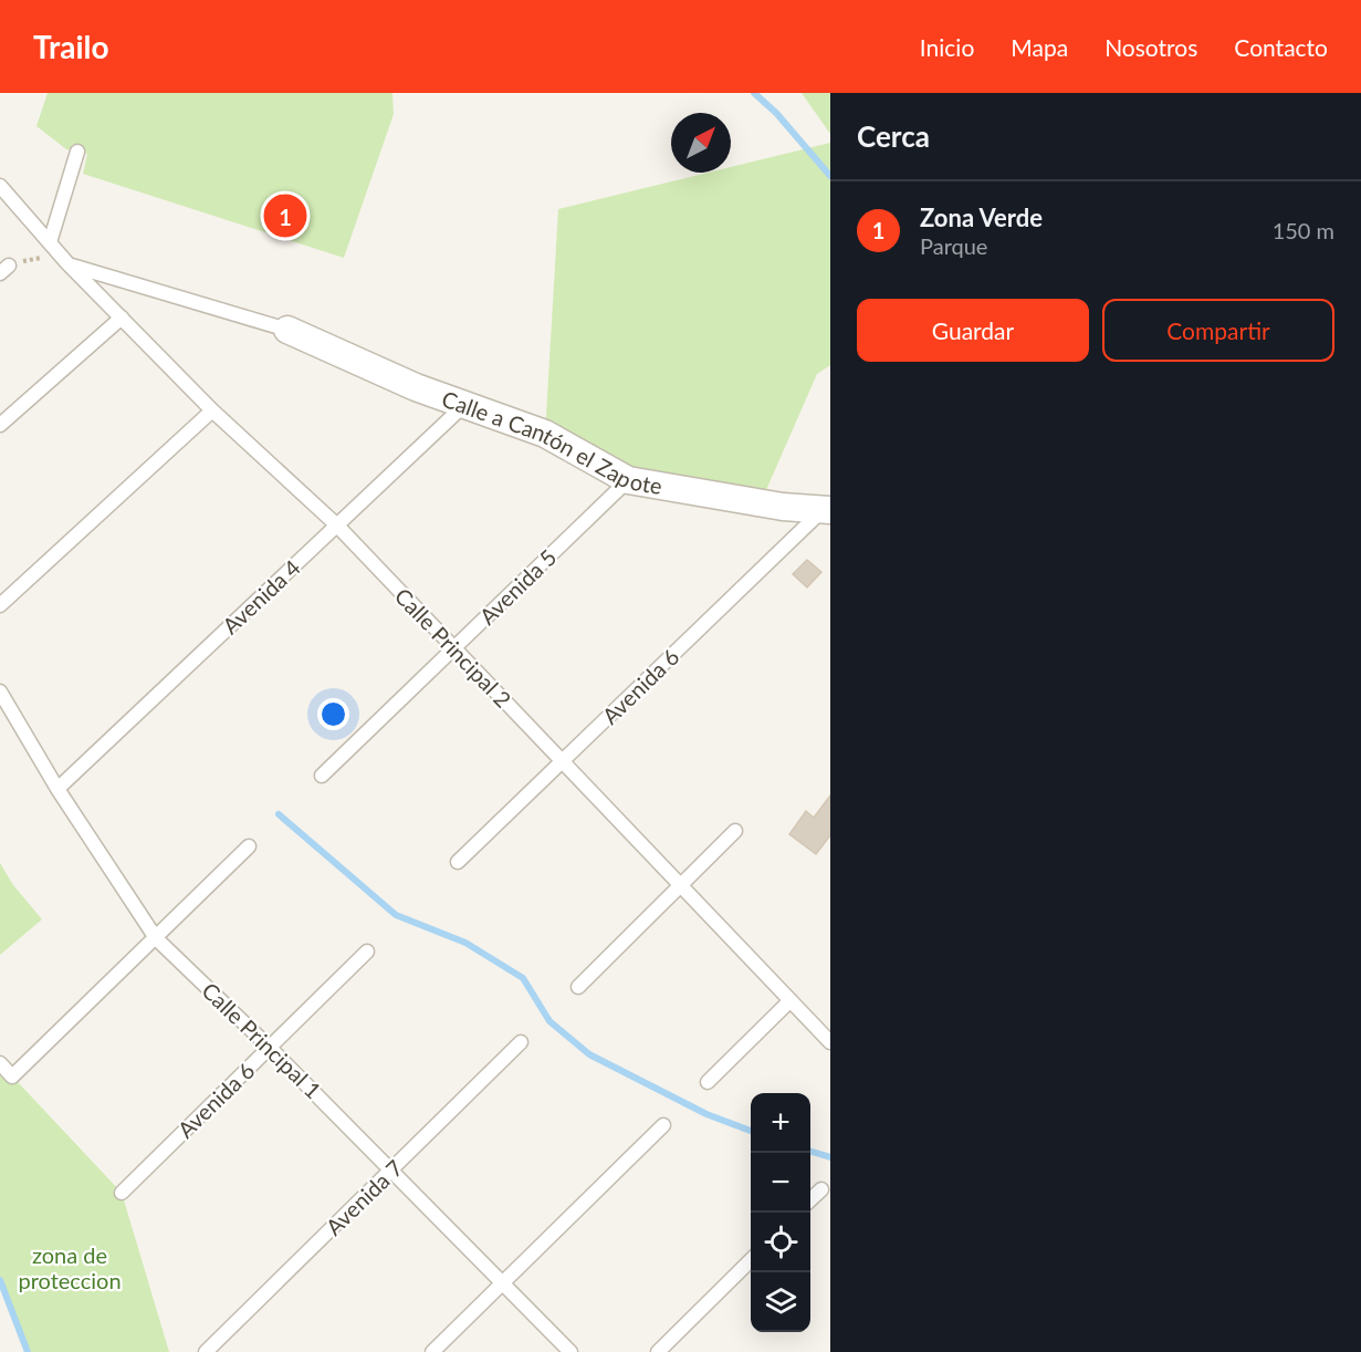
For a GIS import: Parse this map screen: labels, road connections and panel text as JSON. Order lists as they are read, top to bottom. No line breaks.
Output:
{"streets":{"street":["Calle a Cantón el Zapote"],"lane":["Avenida 5","Avenida 4","Calle Principal 2","Avenida 6","Calle Principal 1","Avenida 7"]},"crossings":[["Calle a Cantón el Zapote","Avenida 5"],["Calle a Cantón el Zapote","Avenida 4"],["Calle a Cantón el Zapote","Avenida 6"],["Avenida 5","Calle Principal 2"],["Avenida 4","Calle Principal 2"],["Avenida 4","Calle Principal 1"],["Calle Principal 2","Avenida 6"],["Avenida 6","Calle Principal 1"],["Calle Principal 1","Avenida 7"]],"parks":["zona de proteccion"],"north":"top right","page":{"header":"Trailo","nav":["Inicio","Mapa","Nosotros","Contacto"],"heading":"Cerca","list":[{"mark":"1","name":"Zona Verde","note":"Parque","value":"150 m"}],"pins":"1","buttons":["Guardar","Compartir"],"map_buttons":["+","−"]}}
